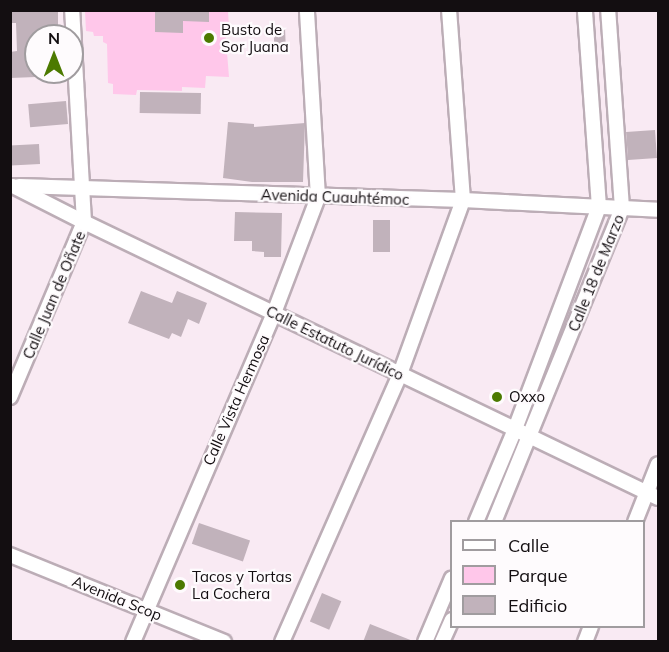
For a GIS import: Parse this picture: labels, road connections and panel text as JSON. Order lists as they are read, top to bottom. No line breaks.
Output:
{"streets":{"street":["Avenida Cuauhtémoc","Calle 18 de Marzo","Calle Juan de Oñate","Calle Estatuto Jurídico","Calle Vista Hermosa","Avenida Scop"]},"crossings":[["Avenida Cuauhtémoc","Calle 18 de Marzo"],["Avenida Cuauhtémoc","Calle Juan de Oñate"],["Avenida Cuauhtémoc","Calle Estatuto Jurídico"],["Avenida Cuauhtémoc","Calle Vista Hermosa"],["Calle 18 de Marzo","Calle Estatuto Jurídico"],["Calle Juan de Oñate","Calle Estatuto Jurídico"],["Calle Estatuto Jurídico","Calle Vista Hermosa"],["Calle Vista Hermosa","Avenida Scop"]],"places":["Busto de Sor Juana","Oxxo","Tacos y Tortas La Cochera"],"legend":["Calle","Parque","Edificio"],"north":"top"}
